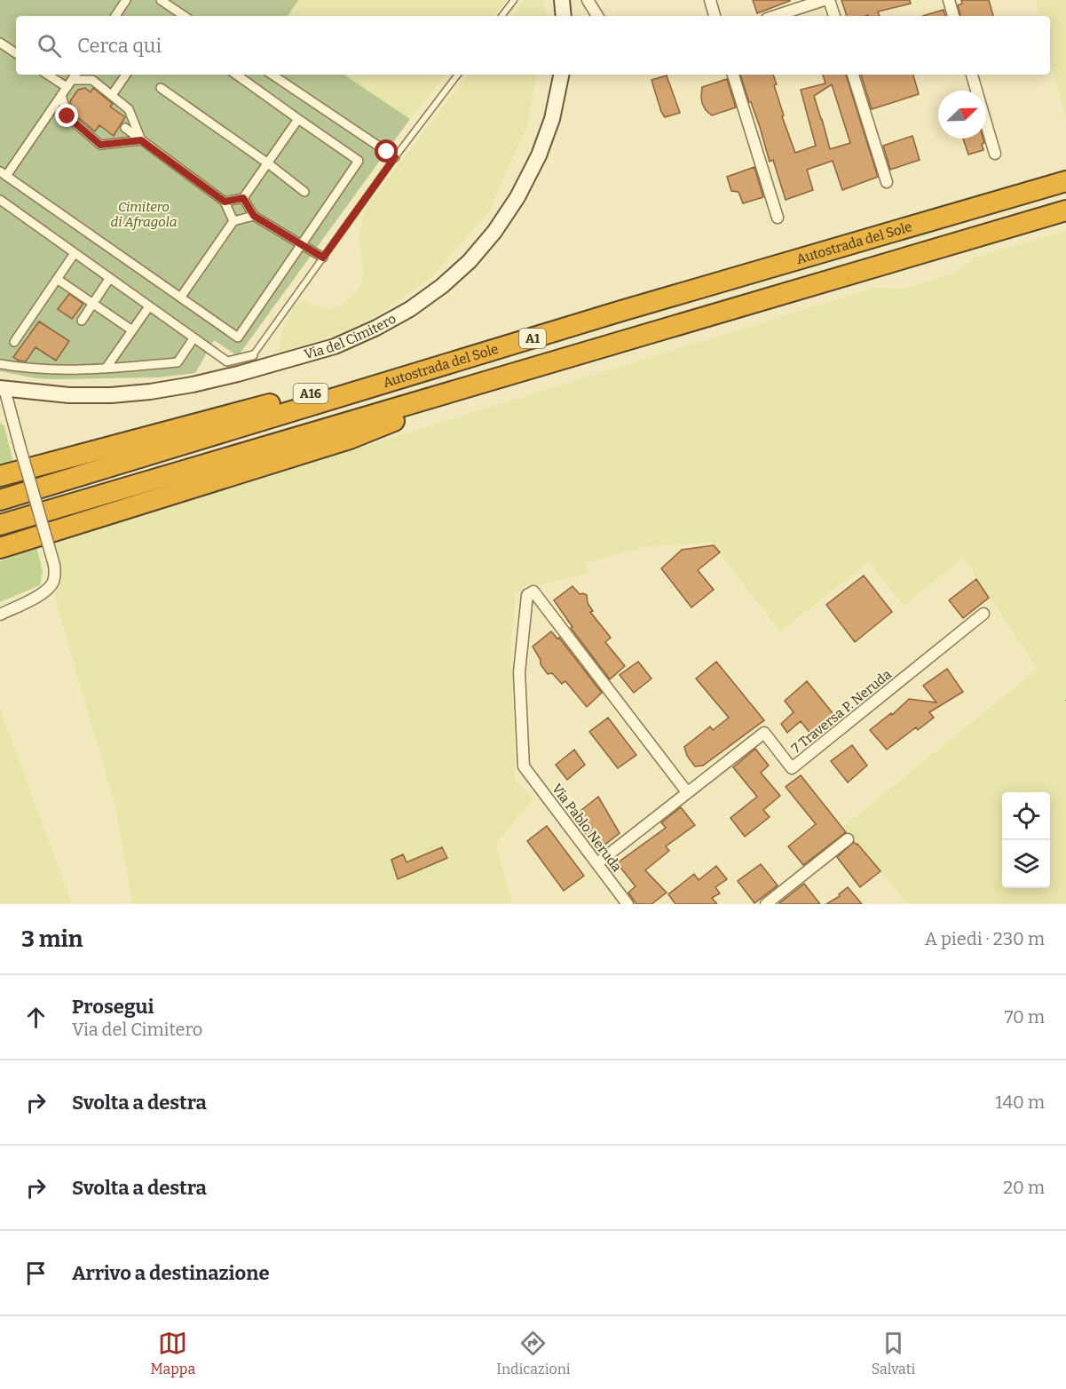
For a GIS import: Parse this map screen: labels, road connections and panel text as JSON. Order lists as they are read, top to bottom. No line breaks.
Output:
{"streets":{"highway":["Autostrada del Sole","A1","A16"],"main road":["Via del Cimitero"],"street":["7 Traversa P. Neruda","Via Pablo Neruda"]},"crossings":[["Autostrada del Sole","A16"],["7 Traversa P. Neruda","Via Pablo Neruda"]],"parks":["Cimitero di Afragola"],"north":"top right","page":{"search":"Cerca qui","heading":["3 min","A piedi · 230 m"],"list":[["Prosegui","Via del Cimitero","70 m"],["Svolta a destra","140 m"],["Svolta a destra","20 m"],"Arrivo a destinazione"],"nav":["Mappa","Indicazioni","Salvati"]}}
